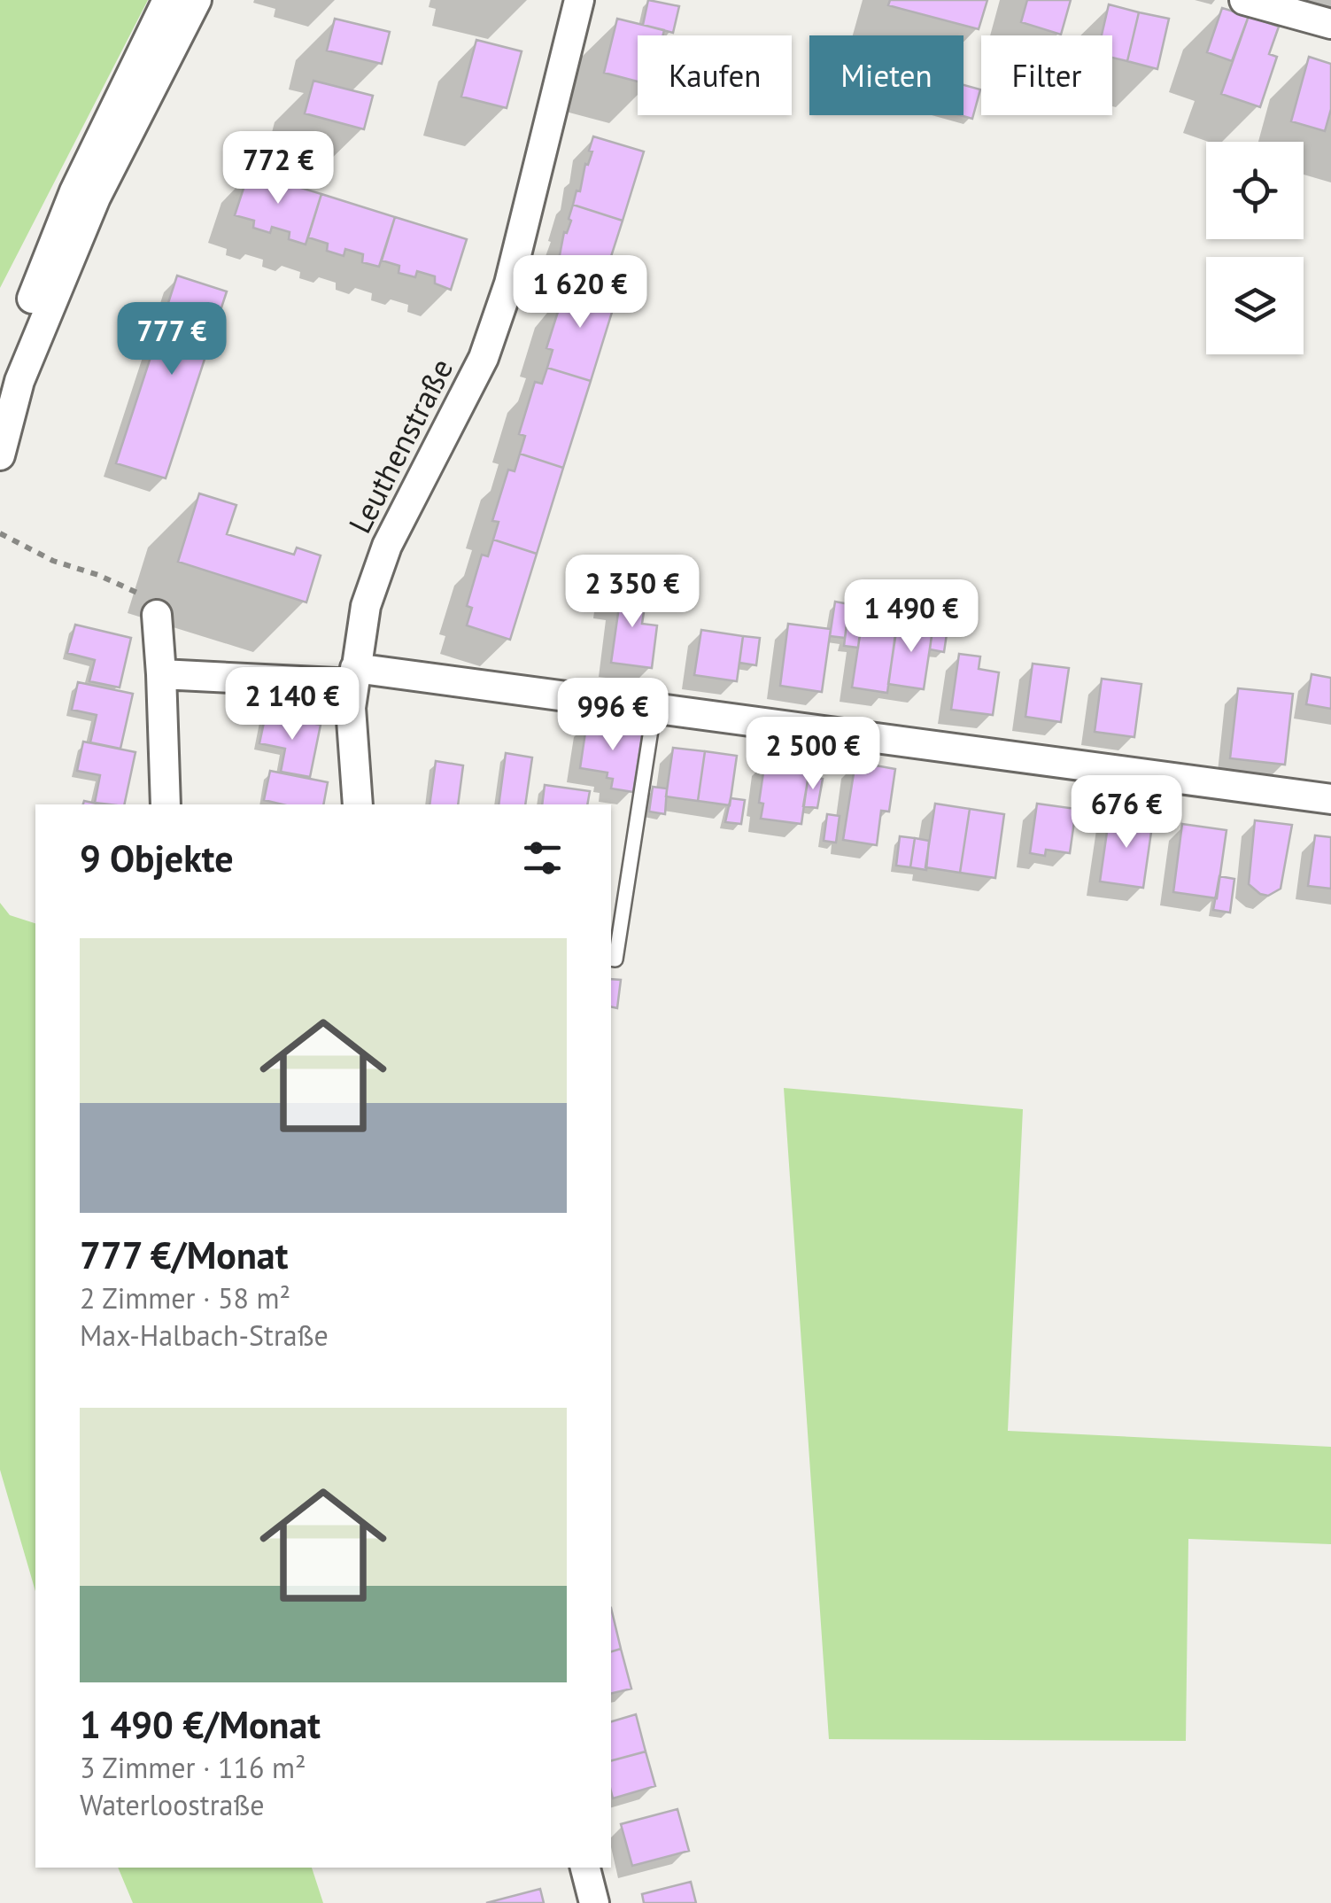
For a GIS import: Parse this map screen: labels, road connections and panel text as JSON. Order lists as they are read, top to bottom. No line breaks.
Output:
{"streets":{"street":["Leuthenstraße"]},"page":{"chip":["Kaufen","Mieten","Filter"],"price":["772 €","1 620 €","777 €","2 350 €","1 490 €","2 140 €","996 €","2 500 €","676 €"],"heading":"9 Objekte","list":[{"name":"777 €/Monat","note":"2 Zimmer · 58 m² · Max-Halbach-Straße"},{"name":"1 490 €/Monat","note":"3 Zimmer · 116 m² · Waterloostraße"}]}}
